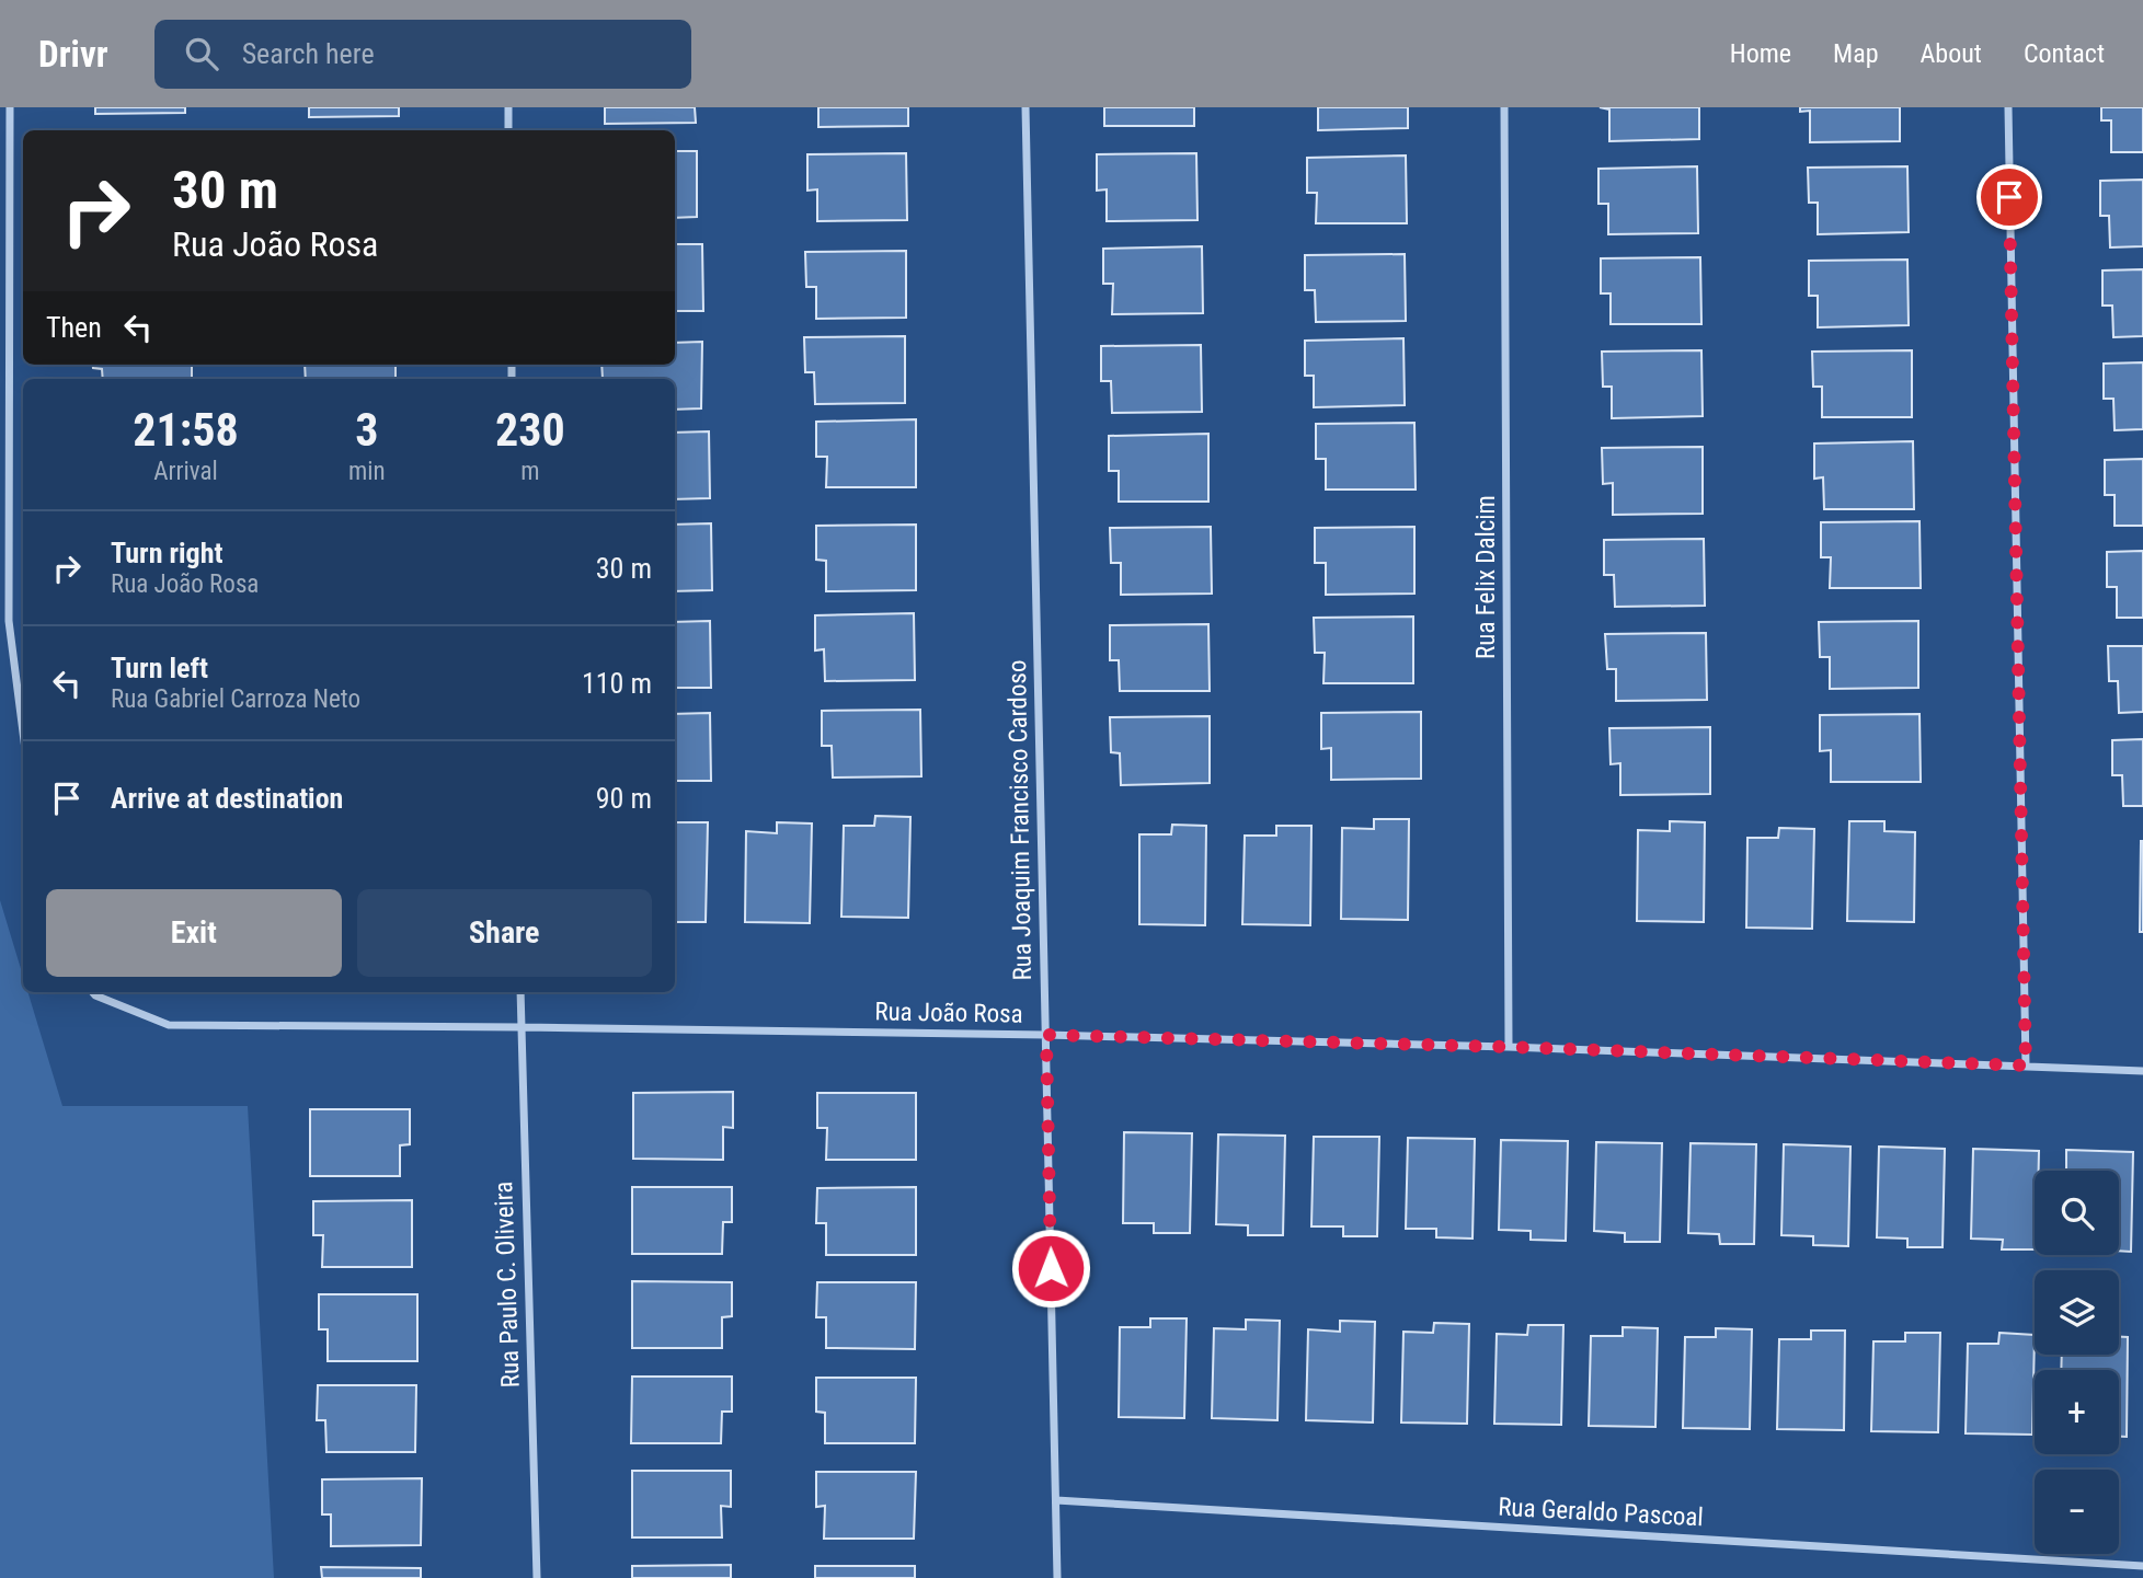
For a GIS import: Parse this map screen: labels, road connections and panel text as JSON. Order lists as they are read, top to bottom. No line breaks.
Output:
{"streets":{"street":["Rua Felix Dalcim","Rua Joaquim Francisco Cardoso","Rua João Rosa","Rua Paulo C. Oliveira","Rua Geraldo Pascoal"]},"crossings":[["Rua Felix Dalcim","Rua João Rosa"],["Rua Joaquim Francisco Cardoso","Rua João Rosa"],["Rua Joaquim Francisco Cardoso","Rua Geraldo Pascoal"],["Rua João Rosa","Rua Paulo C. Oliveira"]],"page":{"header":"Drivr","search":"Search here","nav":["Home","Map","About","Contact"],"turn":["30 m","Rua João Rosa"],"then":"Then","eta":["21:58","Arrival","3","min","230","m"],"list":[{"name":"Turn right","note":"Rua João Rosa","value":"30 m"},{"name":"Turn left","note":"Rua Gabriel Carroza Neto","value":"110 m"},{"name":"Arrive at destination","value":"90 m"}],"buttons":["Exit","Share"],"map_buttons":["+","−"]}}
